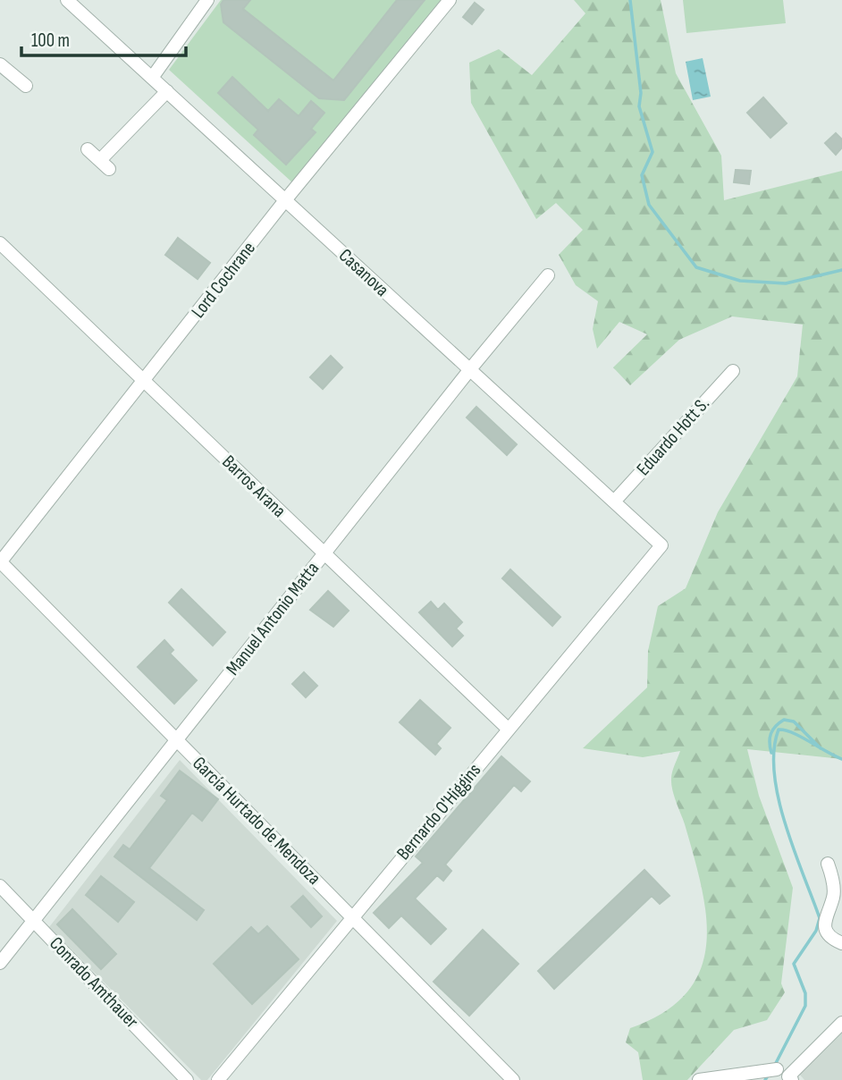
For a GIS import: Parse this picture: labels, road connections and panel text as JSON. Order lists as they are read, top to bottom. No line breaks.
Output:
{"streets":{"street":["Casanova","Lord Cochrane","Eduardo Hott S.","Barros Arana","Manuel Antonio Matta","Bernardo O'Higgins","García Hurtado de Mendoza","Conrado Amthauer"]},"crossings":[["Casanova","Lord Cochrane"],["Casanova","Eduardo Hott S."],["Casanova","Manuel Antonio Matta"],["Casanova","Bernardo O'Higgins"],["Lord Cochrane","Barros Arana"],["Lord Cochrane","García Hurtado de Mendoza"],["Barros Arana","Manuel Antonio Matta"],["Barros Arana","Bernardo O'Higgins"],["Manuel Antonio Matta","García Hurtado de Mendoza"],["Manuel Antonio Matta","Conrado Amthauer"],["Bernardo O'Higgins","García Hurtado de Mendoza"]],"scale_bar":"100 m"}
